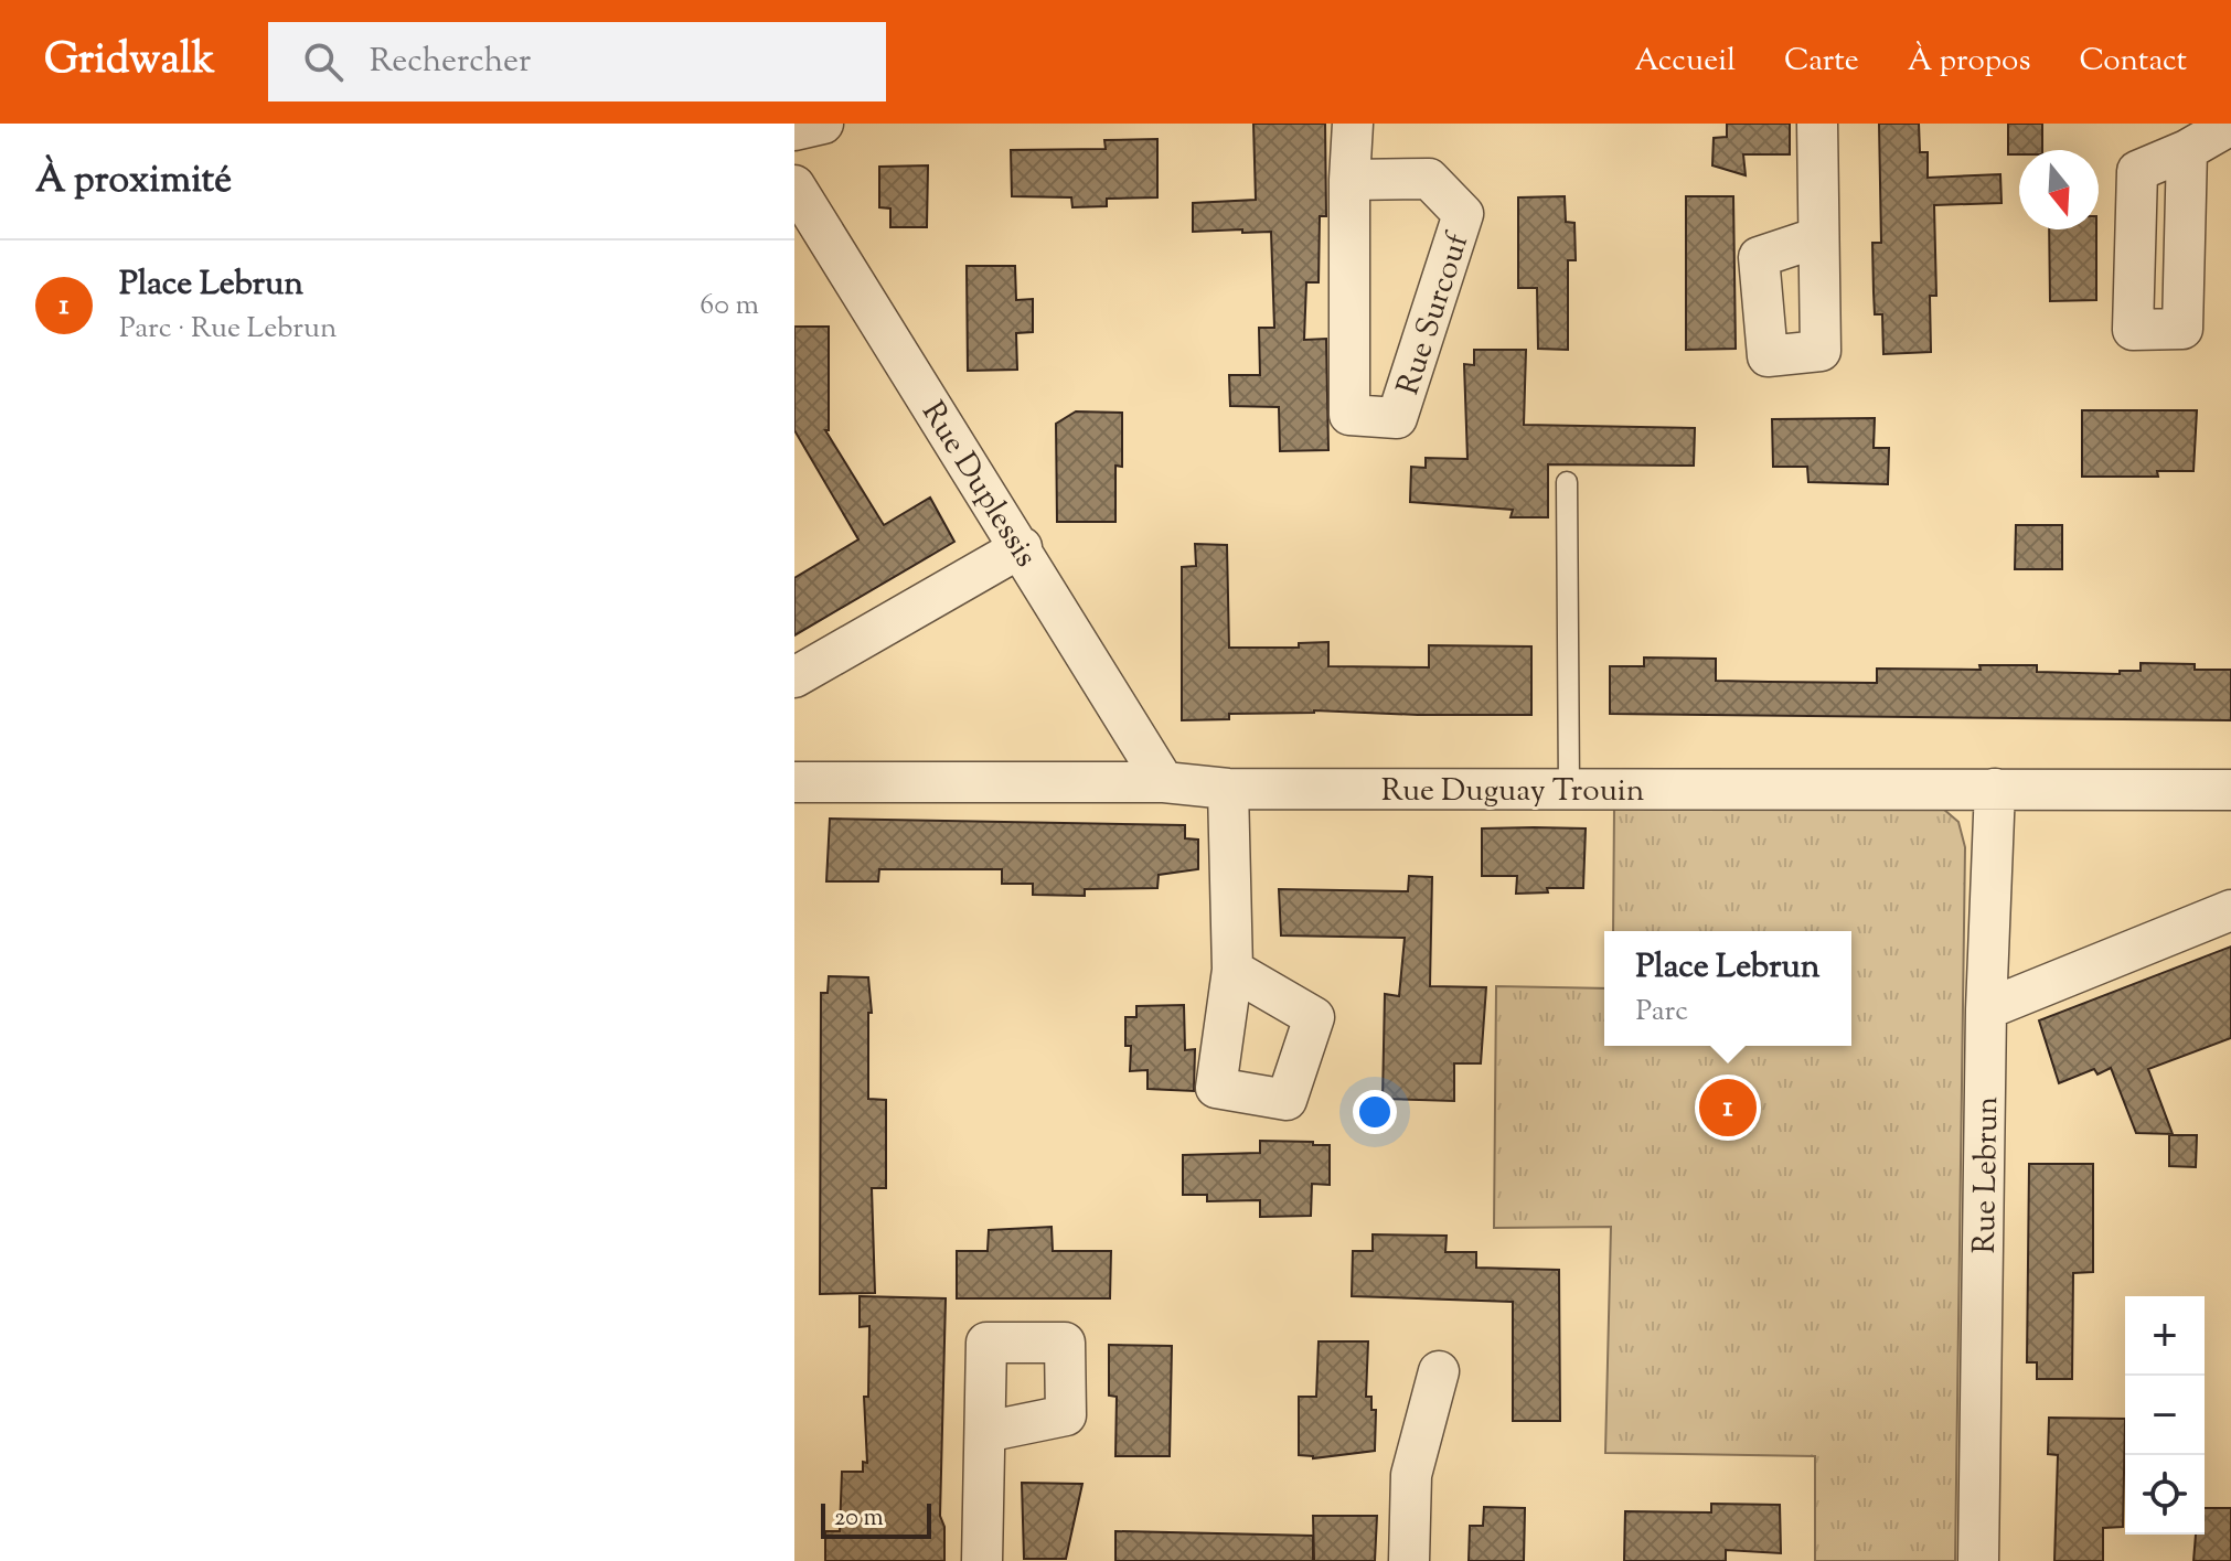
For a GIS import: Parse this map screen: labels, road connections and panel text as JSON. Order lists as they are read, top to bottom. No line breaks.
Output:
{"streets":{"street":["Rue Surcouf","Rue Duplessis","Rue Duguay Trouin","Rue Lebrun"]},"crossings":[["Rue Duplessis","Rue Duguay Trouin"],["Rue Duguay Trouin","Rue Lebrun"]],"scale_bar":"20 m","north":"bottom","page":{"header":"Gridwalk","search":"Rechercher","nav":["Accueil","Carte","À propos","Contact"],"heading":"À proximité","list":[{"mark":"1","name":"Place Lebrun","note":"Parc · Rue Lebrun","value":"60 m"}],"popup":["Place Lebrun","Parc"],"pins":"1","map_buttons":["+","−"],"scale":"20 m"}}
